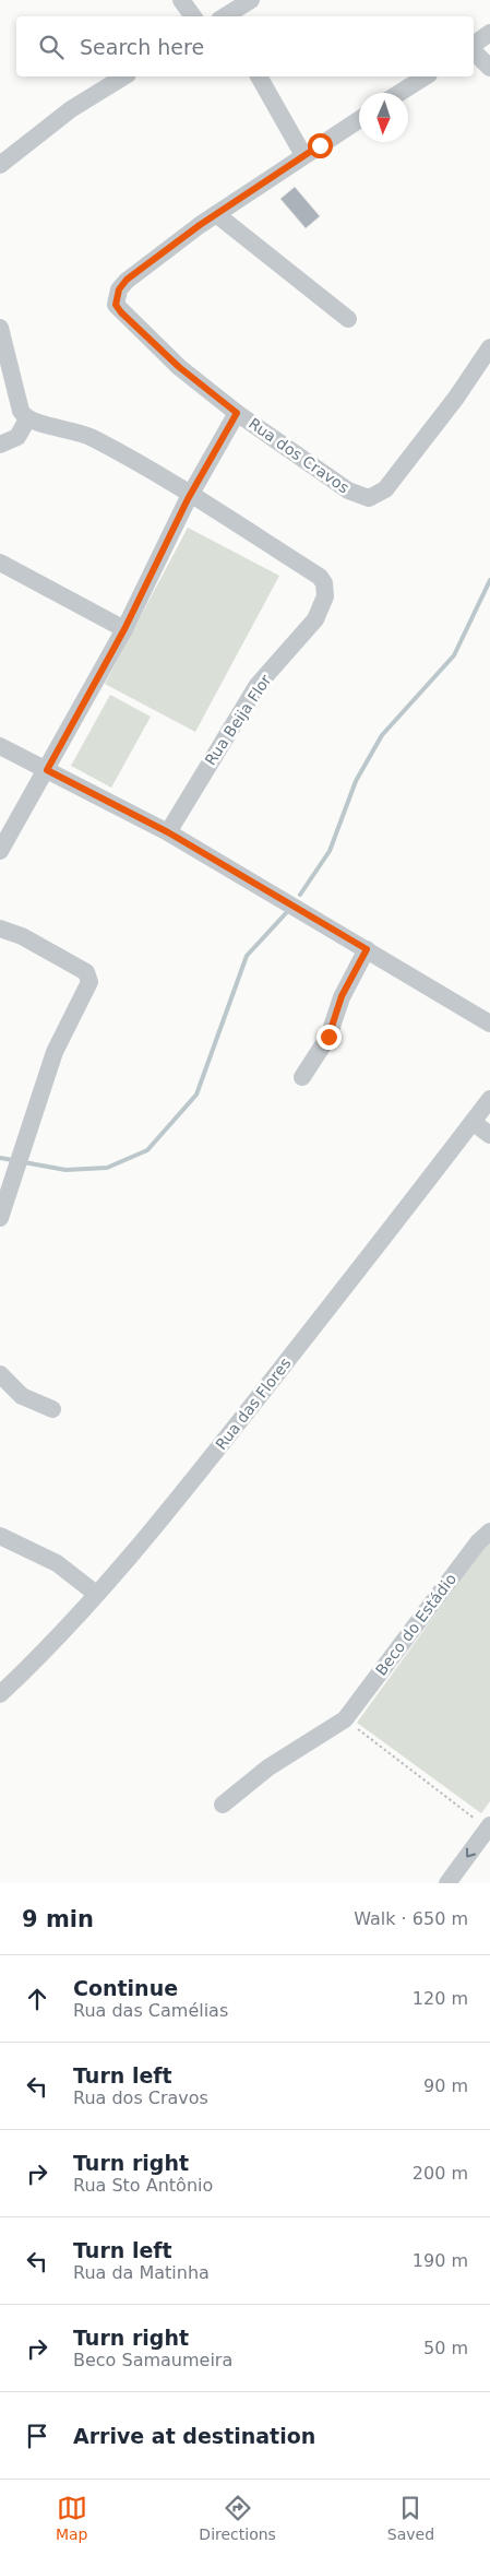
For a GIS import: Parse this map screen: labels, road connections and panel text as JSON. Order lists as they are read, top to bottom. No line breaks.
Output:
{"streets":{"street":["Rua dos Cravos","Rua Beija Flor","Rua das Flores","Beco do Estádio"]},"north":"bottom","page":{"search":"Search here","heading":["9 min","Walk · 650 m"],"list":[["Continue","Rua das Camélias","120 m"],["Turn left","Rua dos Cravos","90 m"],["Turn right","Rua Sto Antônio","200 m"],["Turn left","Rua da Matinha","190 m"],["Turn right","Beco Samaumeira","50 m"],"Arrive at destination"],"nav":["Map","Directions","Saved"]}}
